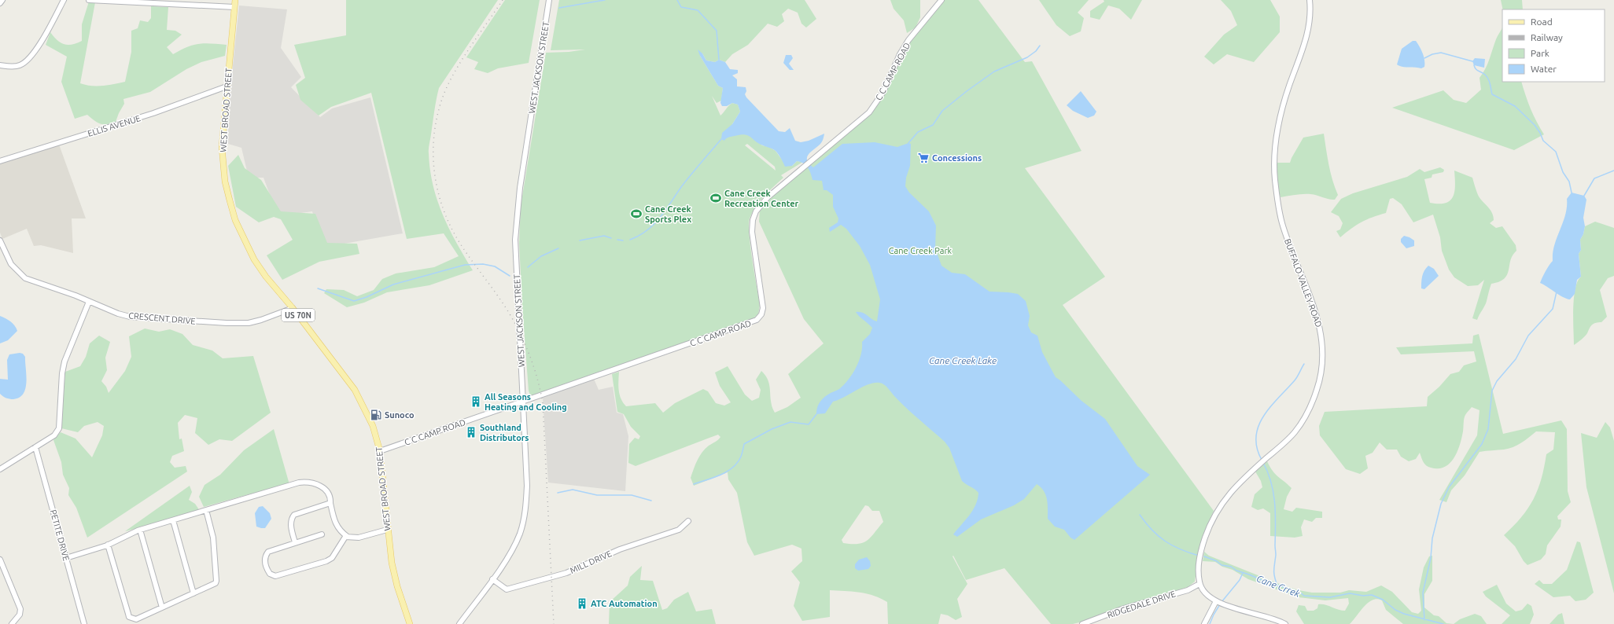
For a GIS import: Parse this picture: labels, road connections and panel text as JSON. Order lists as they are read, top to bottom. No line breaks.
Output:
{"streets":{"main road":["WEST BROAD STREET","US 70N"],"street":["WEST JACKSON STREET","C C CAMP ROAD","ELLIS AVENUE","BUFFALO VALLEY ROAD","CRESCENT DRIVE","PETITE DRIVE","MILL DRIVE","RIDGEDALE DRIVE"]},"crossings":[["WEST JACKSON STREET","C C CAMP ROAD"],["WEST JACKSON STREET","MILL DRIVE"],["C C CAMP ROAD","WEST BROAD STREET"],["WEST BROAD STREET","ELLIS AVENUE"],["WEST BROAD STREET","CRESCENT DRIVE"],["BUFFALO VALLEY ROAD","RIDGEDALE DRIVE"]],"water":["Cane Creek Lake","Cane Crrek"],"parks":["Cane Creek Park"],"places":{"supermarket":["Concessions"],"sports":["Cane Creek Recreation Center","Cane Creek Sports Plex"],"building":["All Seasons Heating and Cooling","Southland Distributors","ATC Automation"],"fuel station":["Sunoco"]},"legend":["Road","Railway","Park","Water"]}
